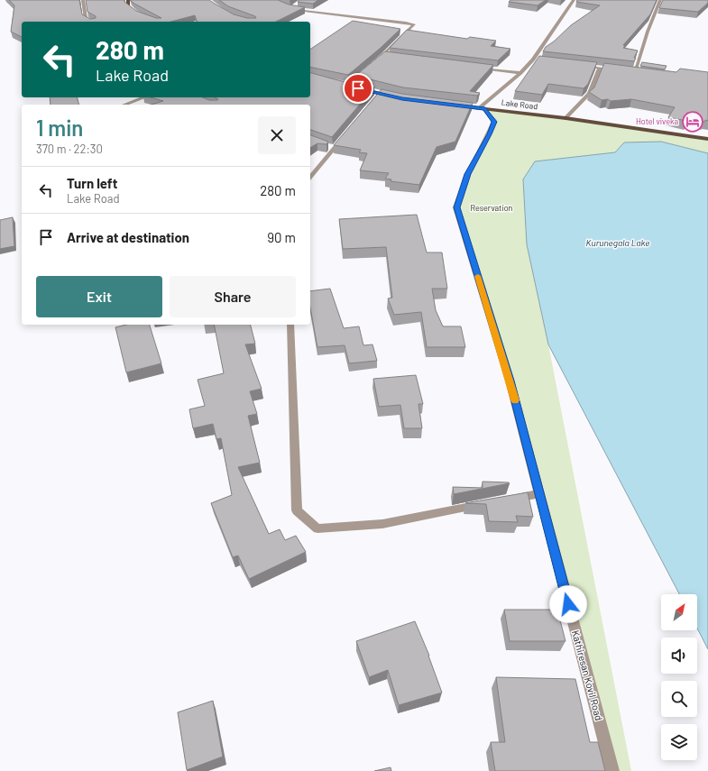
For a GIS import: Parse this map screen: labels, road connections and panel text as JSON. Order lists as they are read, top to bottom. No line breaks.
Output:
{"streets":{"main road":["Lake Road"],"street":["Kathiresan Kovil Road"]},"crossings":[["Lake Road","Kathiresan Kovil Road"]],"water":["Kurunegala Lake"],"parks":["Reservation"],"places":{"hotel":["Hotel viveka"]},"north":"top right","page":{"turn":["280 m","Lake Road"],"heading":["1 min","370 m · 22:30"],"list":[{"name":"Turn left","note":"Lake Road","value":"280 m"},{"name":"Arrive at destination","value":"90 m"}],"buttons":["Exit","Share"]}}
